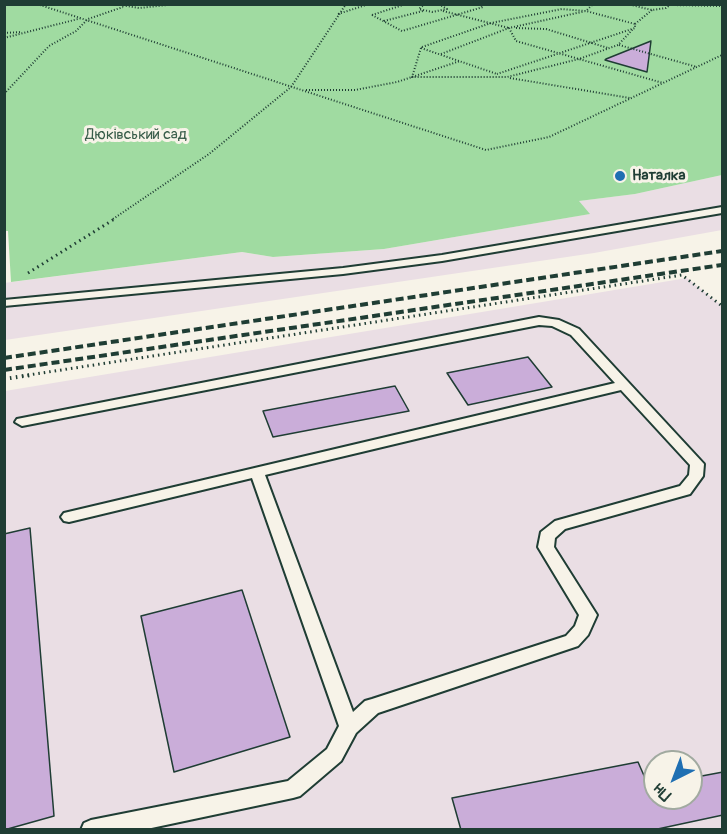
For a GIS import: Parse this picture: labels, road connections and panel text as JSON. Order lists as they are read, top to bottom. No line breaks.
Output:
{"parks":["Дюківський сад"],"places":["Наталка"],"north":"bottom left"}
